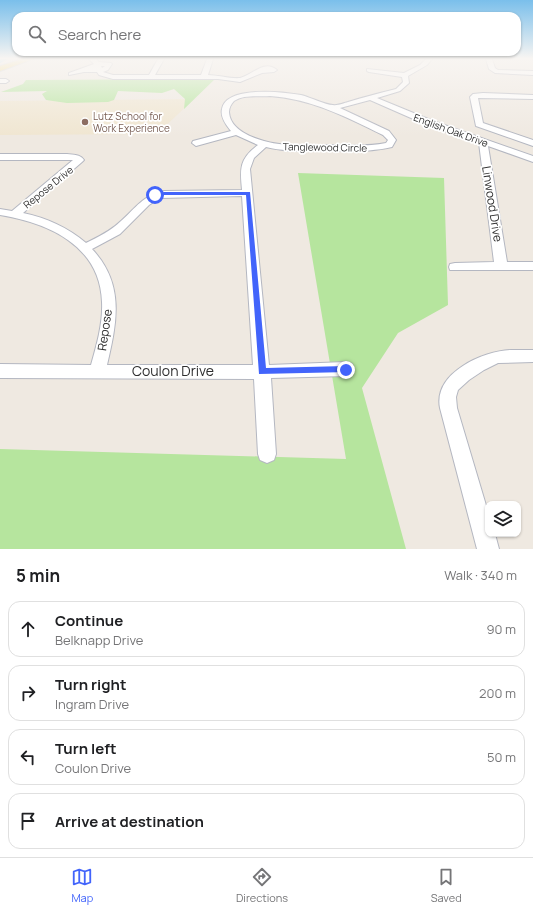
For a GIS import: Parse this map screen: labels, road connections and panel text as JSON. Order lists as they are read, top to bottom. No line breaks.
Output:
{"streets":{"street":["English Oak Drive","Tanglewood Circle","Repose Drive","Linwood Drive","Repose","Coulon Drive"]},"crossings":[["English Oak Drive","Linwood Drive"],["Repose Drive","Repose"],["Repose","Coulon Drive"]],"places":["Lutz School for Work Experience"],"page":{"search":"Search here","heading":["5 min","Walk · 340 m"],"list":[["Continue","Belknapp Drive","90 m"],["Turn right","Ingram Drive","200 m"],["Turn left","Coulon Drive","50 m"],"Arrive at destination"],"nav":["Map","Directions","Saved"]}}
